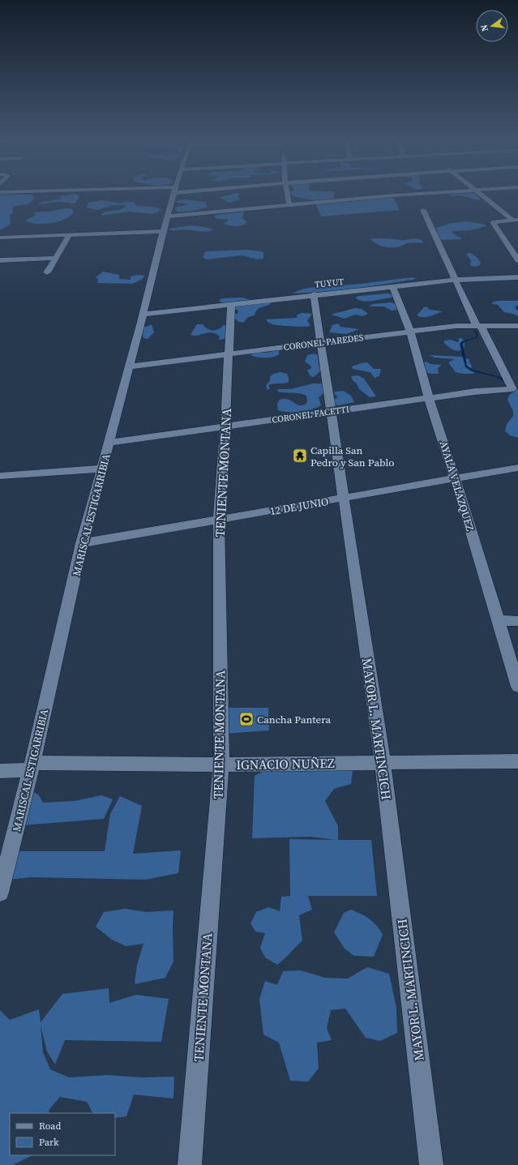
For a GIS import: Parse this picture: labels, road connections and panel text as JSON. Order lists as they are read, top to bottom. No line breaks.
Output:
{"streets":{"street":["TUYUT","CORONEL PAREDES","CORONEL FACETTI","TENIENTE MONTANA","AYALA VELAZQUEZ","12 DE JUNIO","MARISCAL ESTIGARRIBIA","MAYOR L. MARTINCICH","IGNACIO NUÑEZ"]},"crossings":[["TUYUT","TENIENTE MONTANA"],["TUYUT","AYALA VELAZQUEZ"],["TUYUT","MARISCAL ESTIGARRIBIA"],["TUYUT","MAYOR L. MARTINCICH"],["CORONEL PAREDES","CORONEL FACETTI"],["CORONEL PAREDES","TENIENTE MONTANA"],["CORONEL PAREDES","AYALA VELAZQUEZ"],["CORONEL PAREDES","MARISCAL ESTIGARRIBIA"],["CORONEL PAREDES","MAYOR L. MARTINCICH"],["CORONEL FACETTI","TENIENTE MONTANA"],["CORONEL FACETTI","AYALA VELAZQUEZ"],["CORONEL FACETTI","MARISCAL ESTIGARRIBIA"],["CORONEL FACETTI","MAYOR L. MARTINCICH"],["TENIENTE MONTANA","12 DE JUNIO"],["TENIENTE MONTANA","IGNACIO NUÑEZ"],["AYALA VELAZQUEZ","12 DE JUNIO"],["12 DE JUNIO","MARISCAL ESTIGARRIBIA"],["12 DE JUNIO","MAYOR L. MARTINCICH"],["MARISCAL ESTIGARRIBIA","IGNACIO NUÑEZ"],["MAYOR L. MARTINCICH","IGNACIO NUÑEZ"]],"places":{"temple":["Capilla San Pedro y San Pablo"],"sports":["Cancha Pantera"]},"legend":["Road","Park"],"north":"left"}
